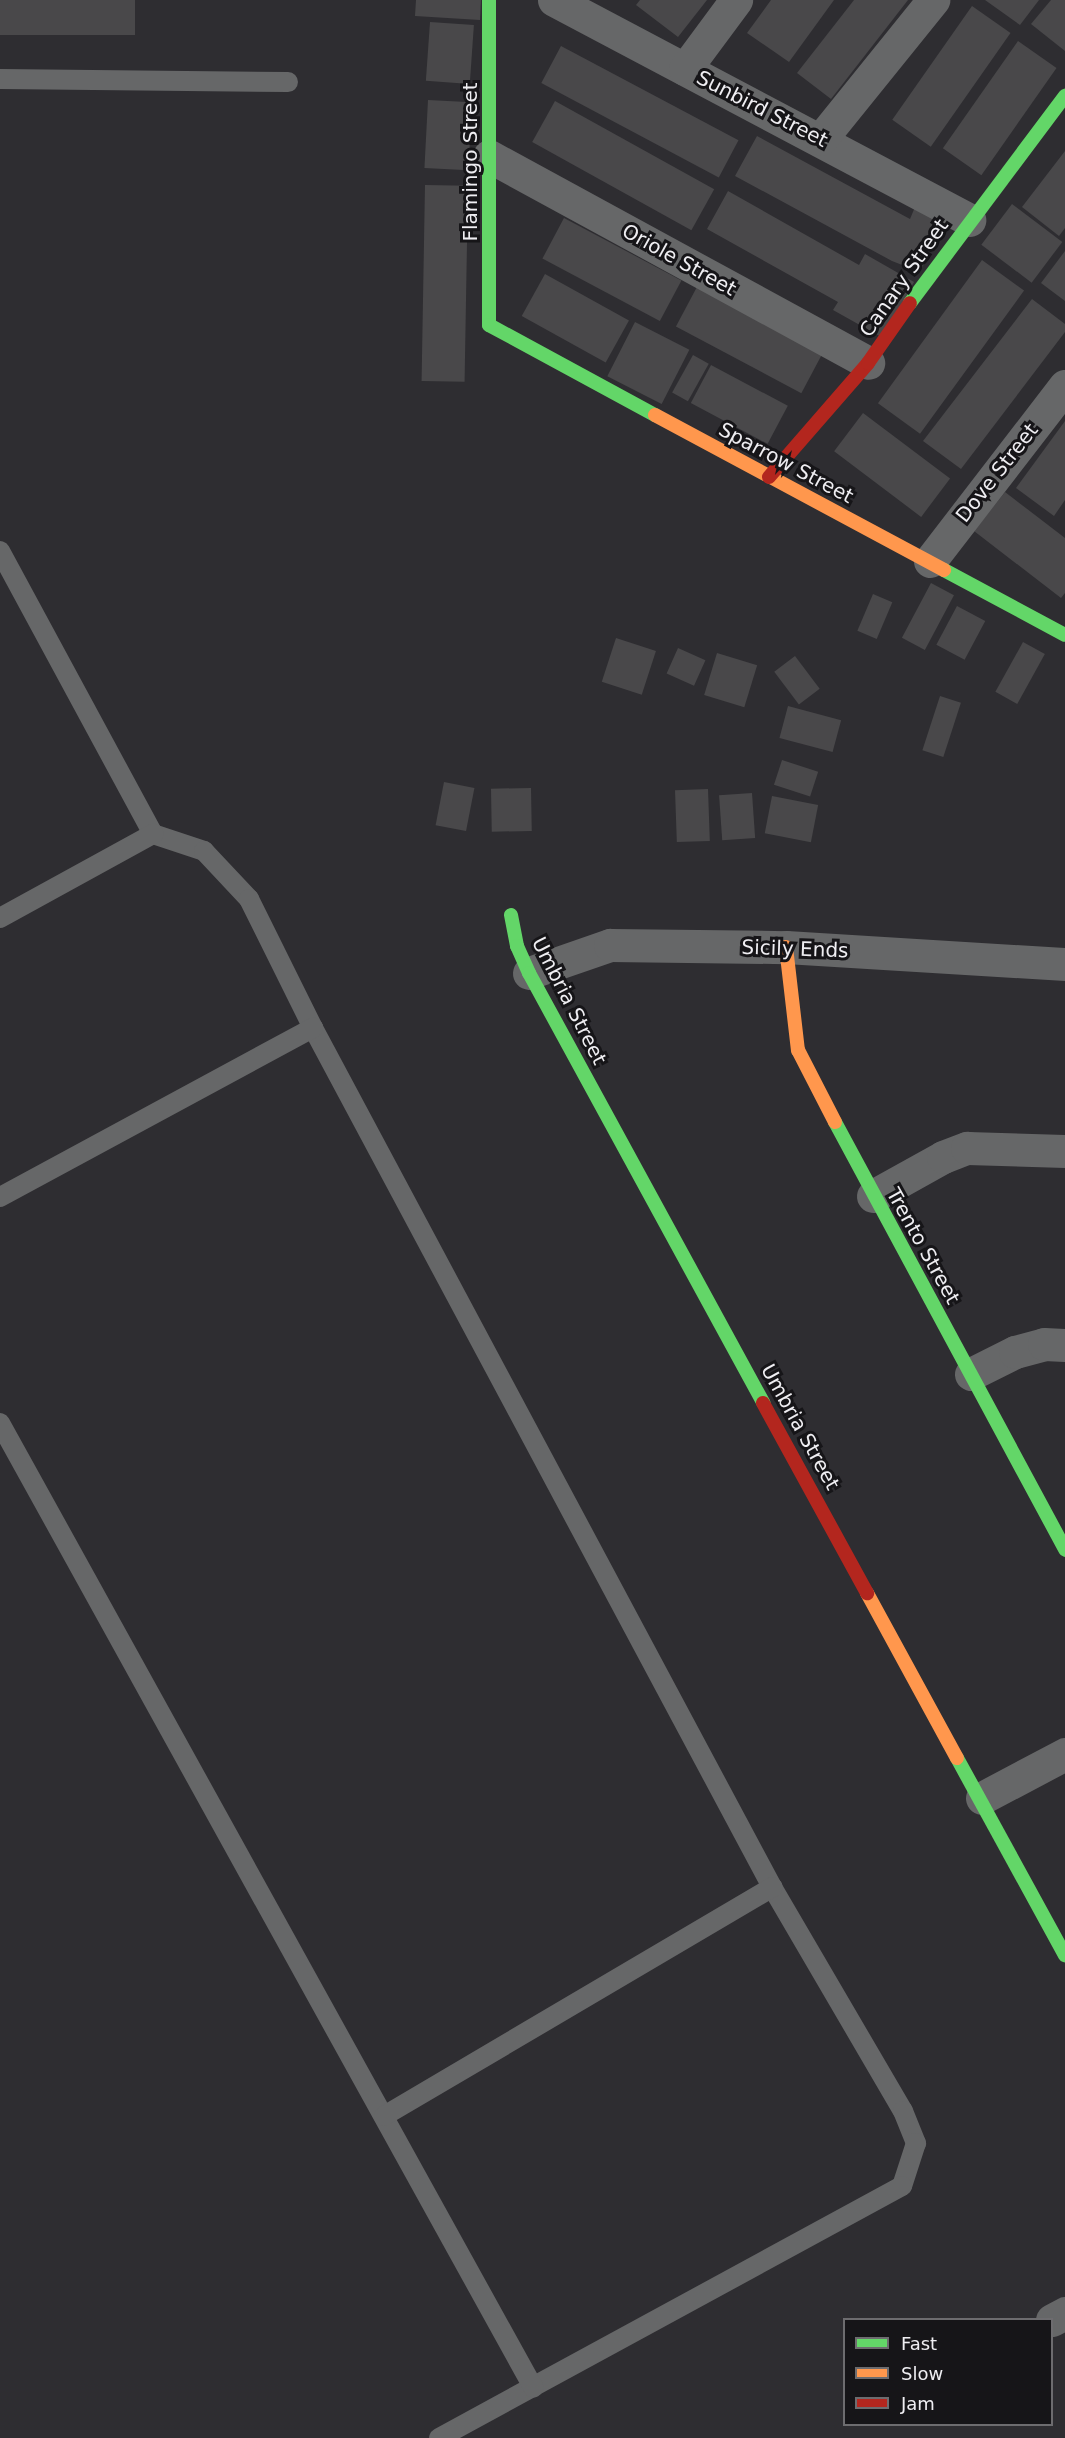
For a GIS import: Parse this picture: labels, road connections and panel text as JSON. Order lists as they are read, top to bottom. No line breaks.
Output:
{"streets":{"street":["Sunbird Street","Flamingo Street","Oriole Street","Canary Street","Sparrow Street","Dove Street","Sicily Ends","Umbria Street","Trento Street"]},"crossings":[["Sunbird Street","Canary Street"],["Flamingo Street","Oriole Street"],["Flamingo Street","Sparrow Street"],["Oriole Street","Canary Street"],["Canary Street","Sparrow Street"],["Sparrow Street","Dove Street"],["Sicily Ends","Umbria Street"],["Sicily Ends","Trento Street"]],"legend":["Fast","Slow","Jam"]}
